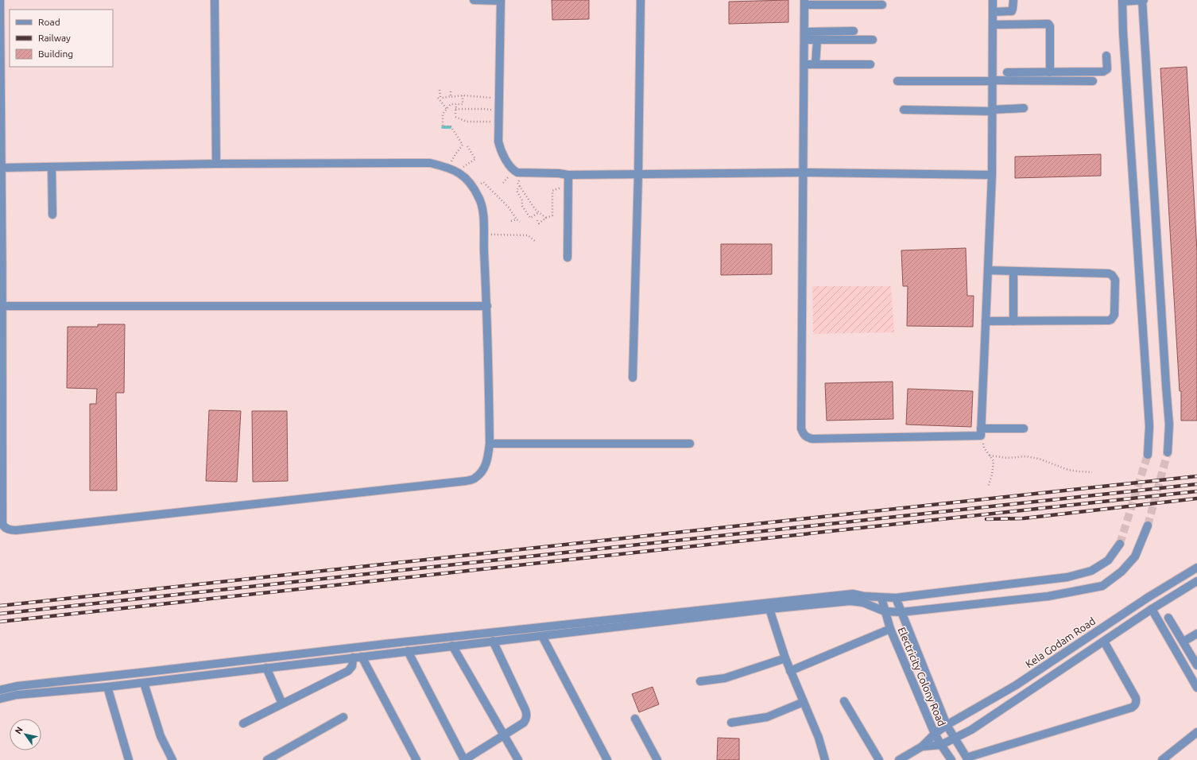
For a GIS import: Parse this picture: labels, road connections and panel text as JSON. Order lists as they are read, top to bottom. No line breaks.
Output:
{"streets":{"street":["Kela Godam Road","Electricity Colony Road"]},"crossings":[["Kela Godam Road","Electricity Colony Road"]],"legend":["Road","Railway","Building"],"north":"top left"}
